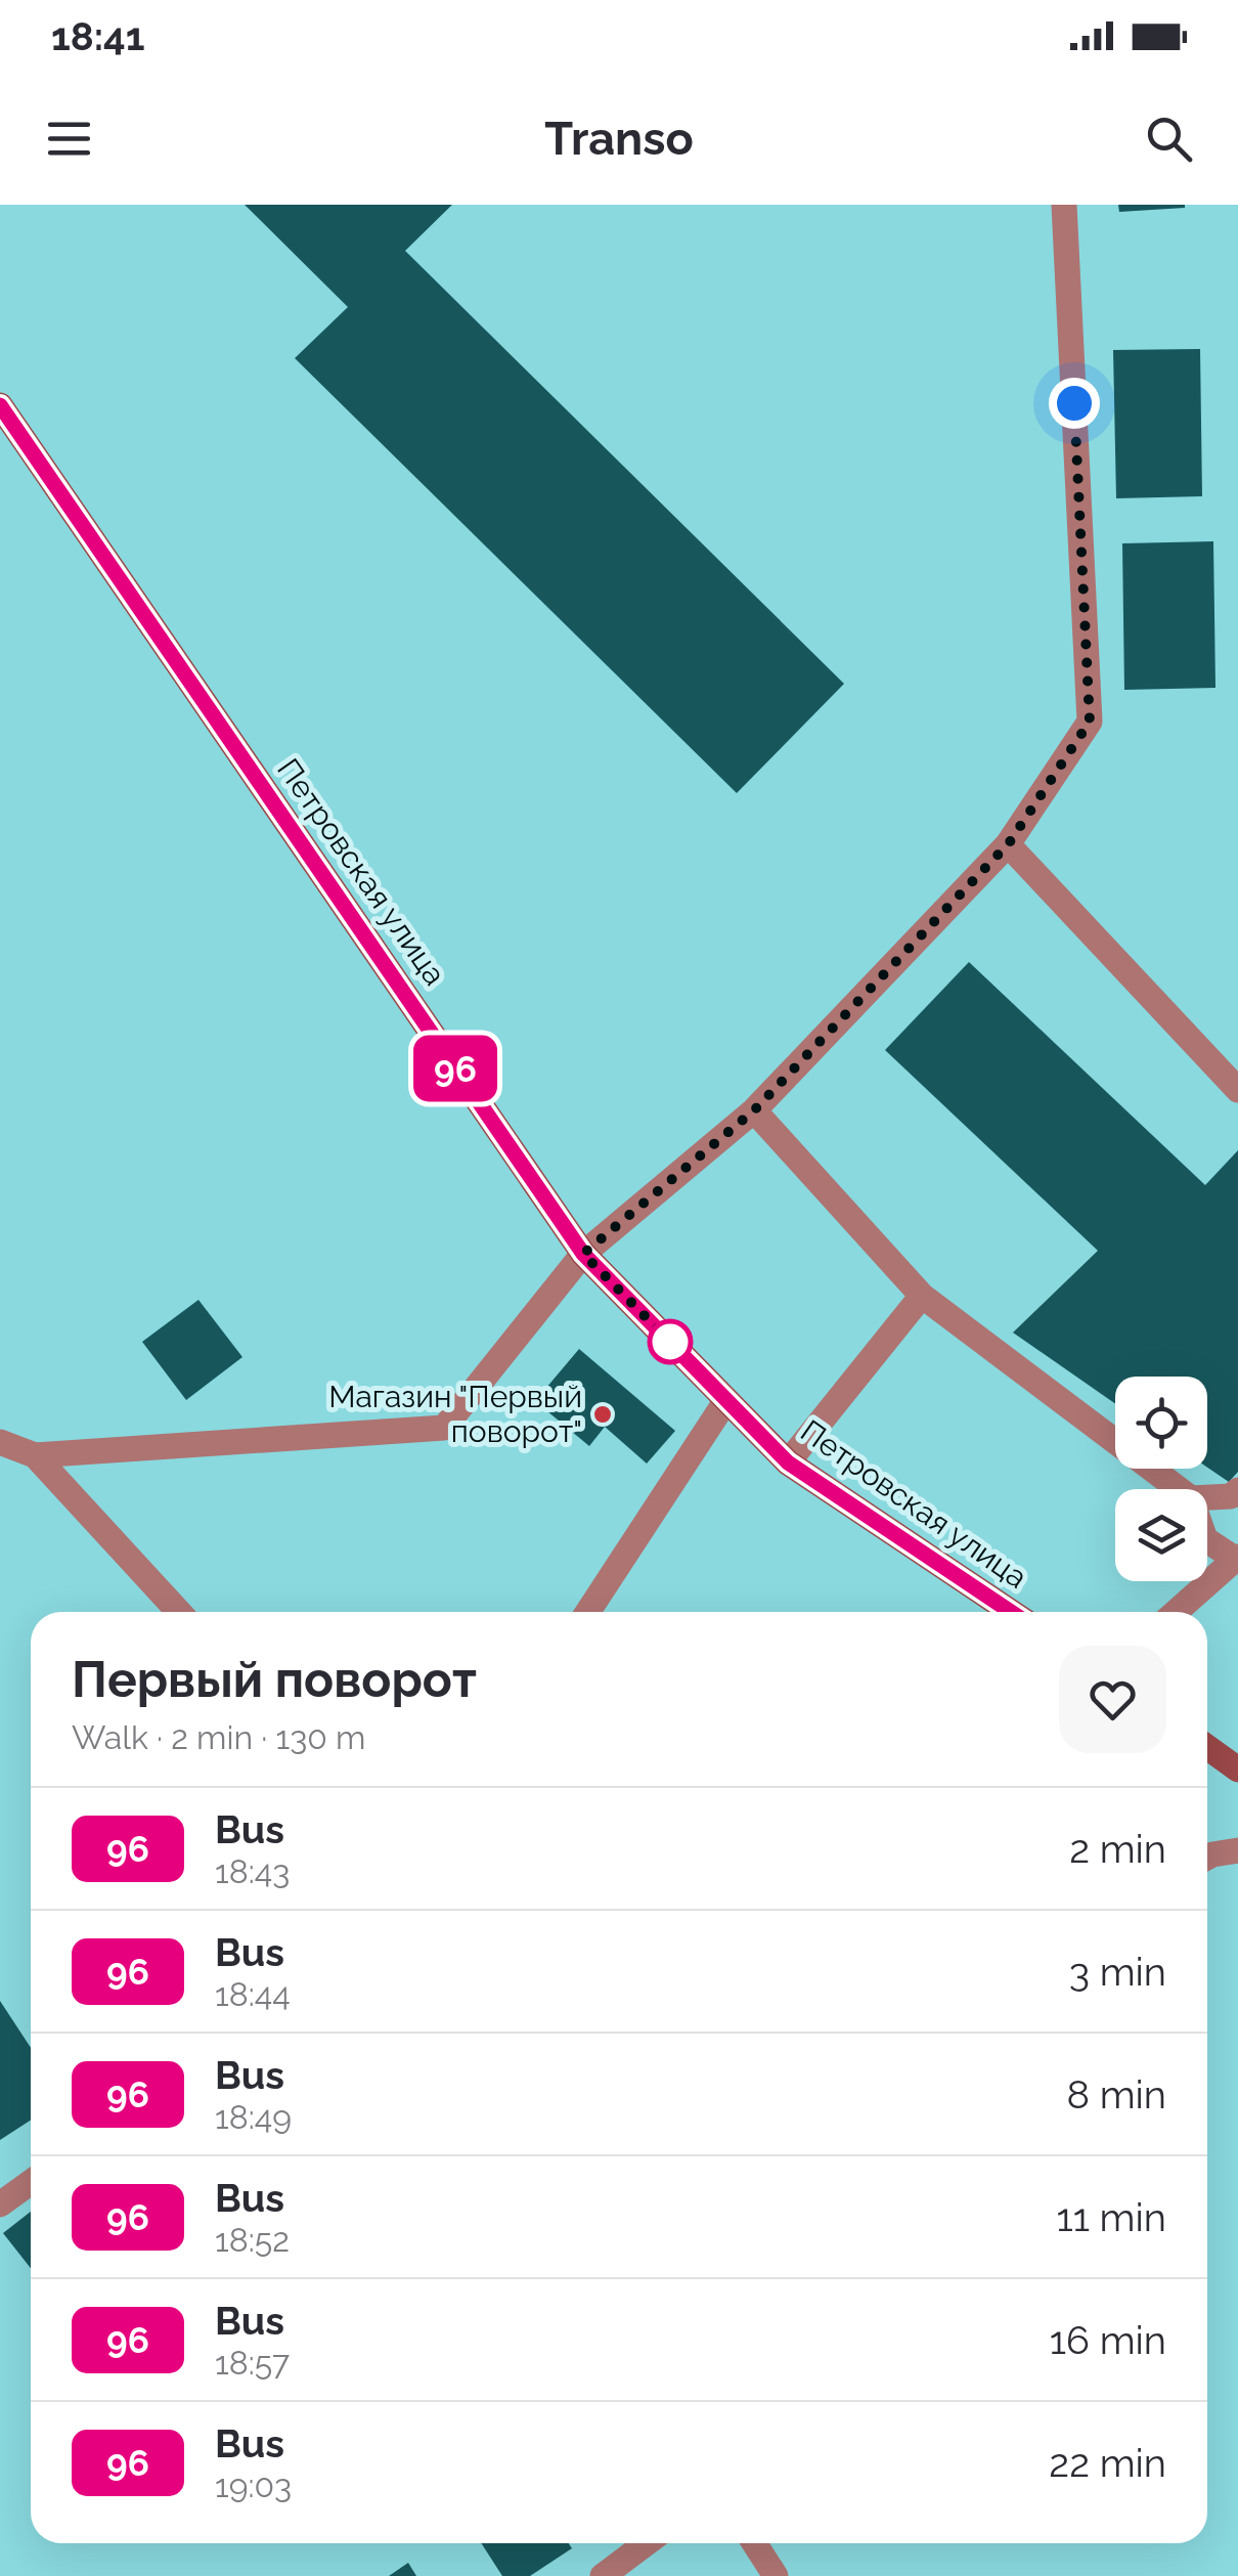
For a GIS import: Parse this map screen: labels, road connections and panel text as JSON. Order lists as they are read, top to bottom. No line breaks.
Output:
{"streets":{"main road":["Петровская улица"]},"places":["Магазин \"Первый поворот\""],"lines":["bus line 96"],"page":{"status":"18:41","header":"Transo","on_map":"96","heading":["Первый поворот","Walk · 2 min · 130 m"],"list":[{"mark":"96","name":"Bus","note":"18:43","value":"2 min"},{"mark":"96","name":"Bus","note":"18:44","value":"3 min"},{"mark":"96","name":"Bus","note":"18:49","value":"8 min"},{"mark":"96","name":"Bus","note":"18:52","value":"11 min"},{"mark":"96","name":"Bus","note":"18:57","value":"16 min"},{"mark":"96","name":"Bus","note":"19:03","value":"22 min"}]}}
